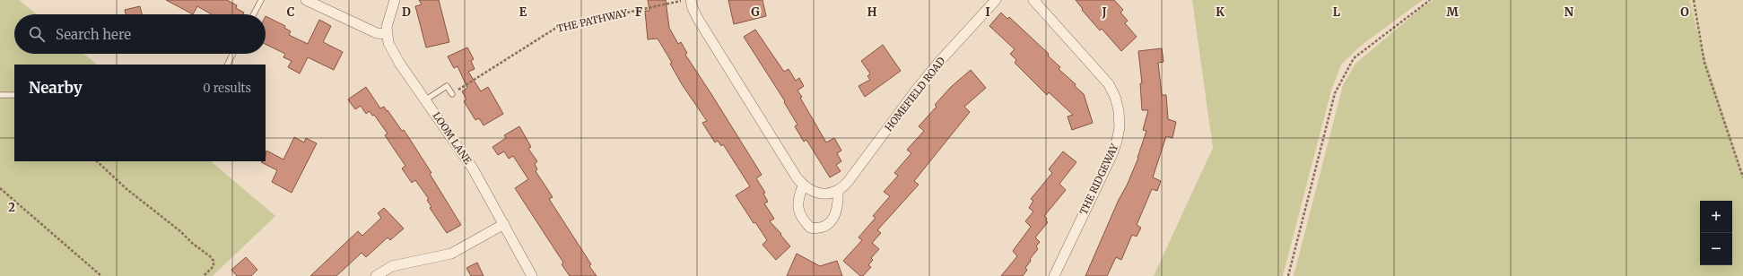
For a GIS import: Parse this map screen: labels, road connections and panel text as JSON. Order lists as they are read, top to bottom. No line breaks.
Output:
{"streets":{"street":["HOMEFIELD ROAD","LOOM LANE","THE RIDGEWAY"],"path":["THE PATHWAY"]},"page":{"search":"Search here","heading":["Nearby","0 results"],"map_buttons":["+","−"]},"grid":{"columns":["C","D","E","F","G","H","I","J","K","L","M","N","O"],"rows":["2"]}}
